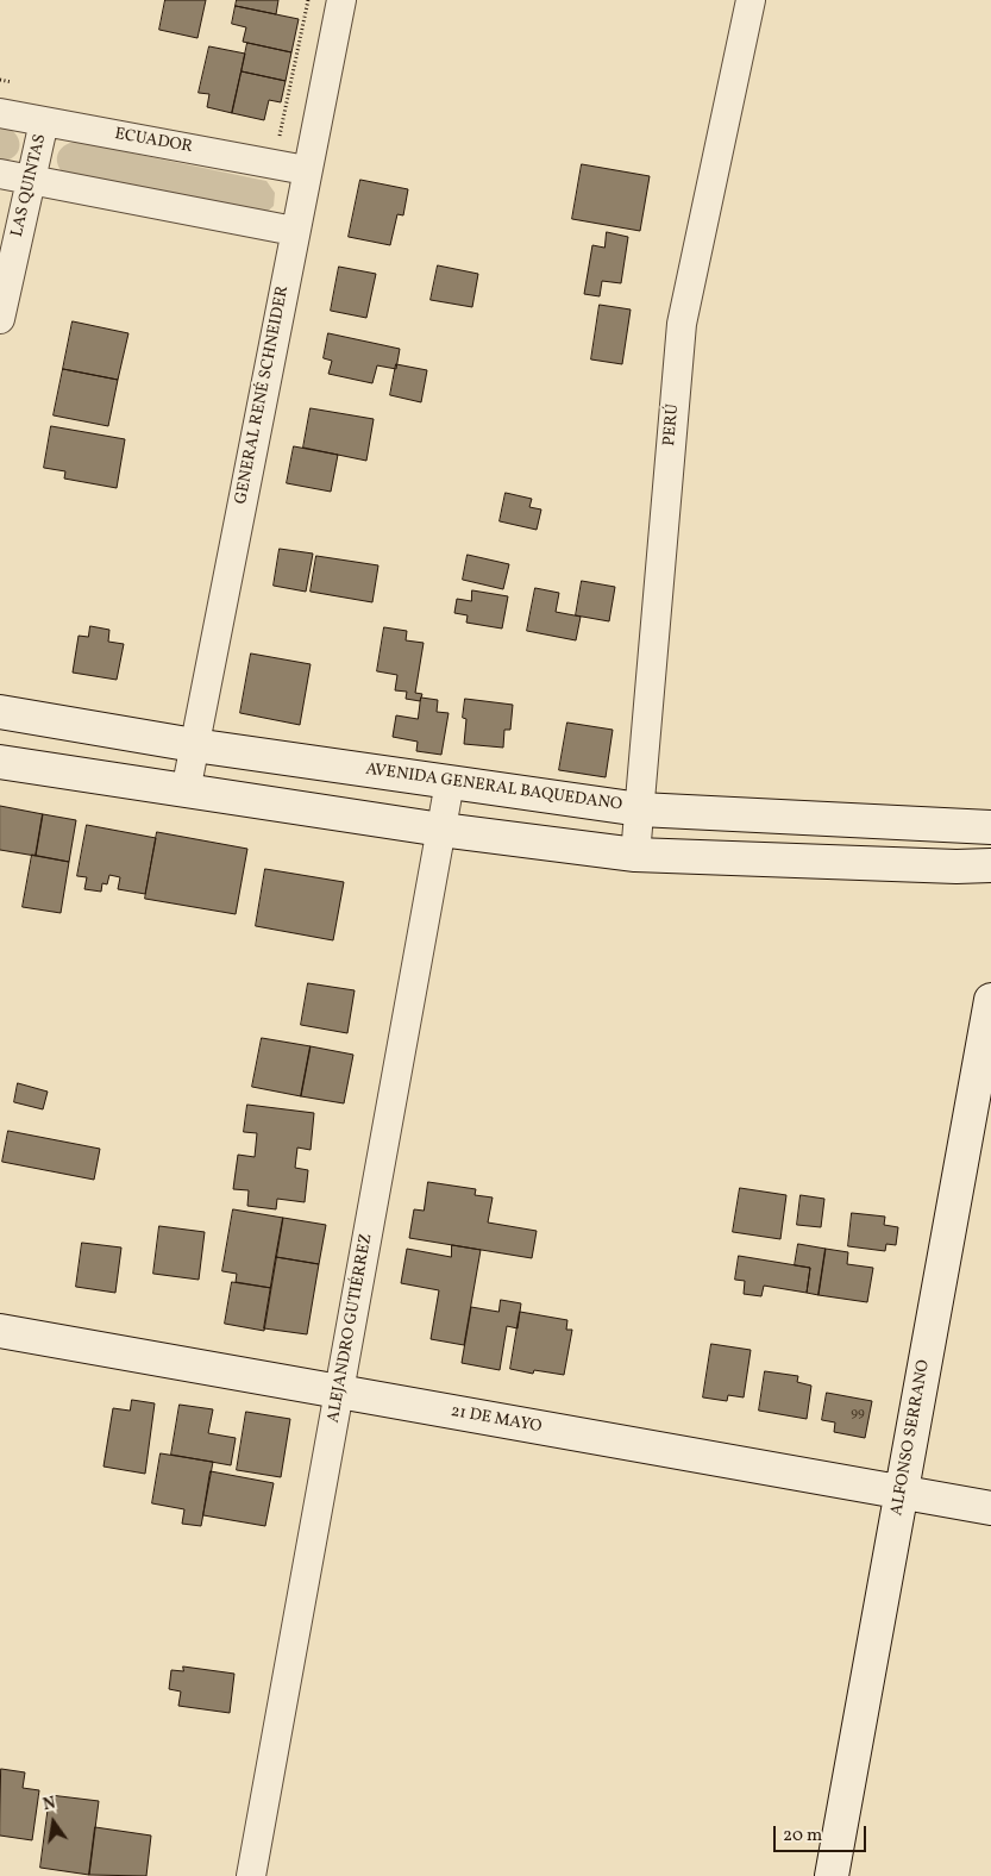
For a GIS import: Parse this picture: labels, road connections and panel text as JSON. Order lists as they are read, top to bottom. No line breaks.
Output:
{"streets":{"main road":["AVENIDA GENERAL BAQUEDANO","21 DE MAYO","ALFONSO SERRANO"],"street":["ECUADOR","LAS QUINTAS","GENERAL RENÉ SCHNEIDER","PERÚ","ALEJANDRO GUTIÉRREZ"]},"crossings":[["ECUADOR","LAS QUINTAS"],["ECUADOR","GENERAL RENÉ SCHNEIDER"],["GENERAL RENÉ SCHNEIDER","AVENIDA GENERAL BAQUEDANO"],["PERÚ","AVENIDA GENERAL BAQUEDANO"],["AVENIDA GENERAL BAQUEDANO","ALEJANDRO GUTIÉRREZ"],["ALEJANDRO GUTIÉRREZ","21 DE MAYO"],["21 DE MAYO","ALFONSO SERRANO"]],"house_numbers":["99"],"scale_bar":"20 m","north":"top"}
